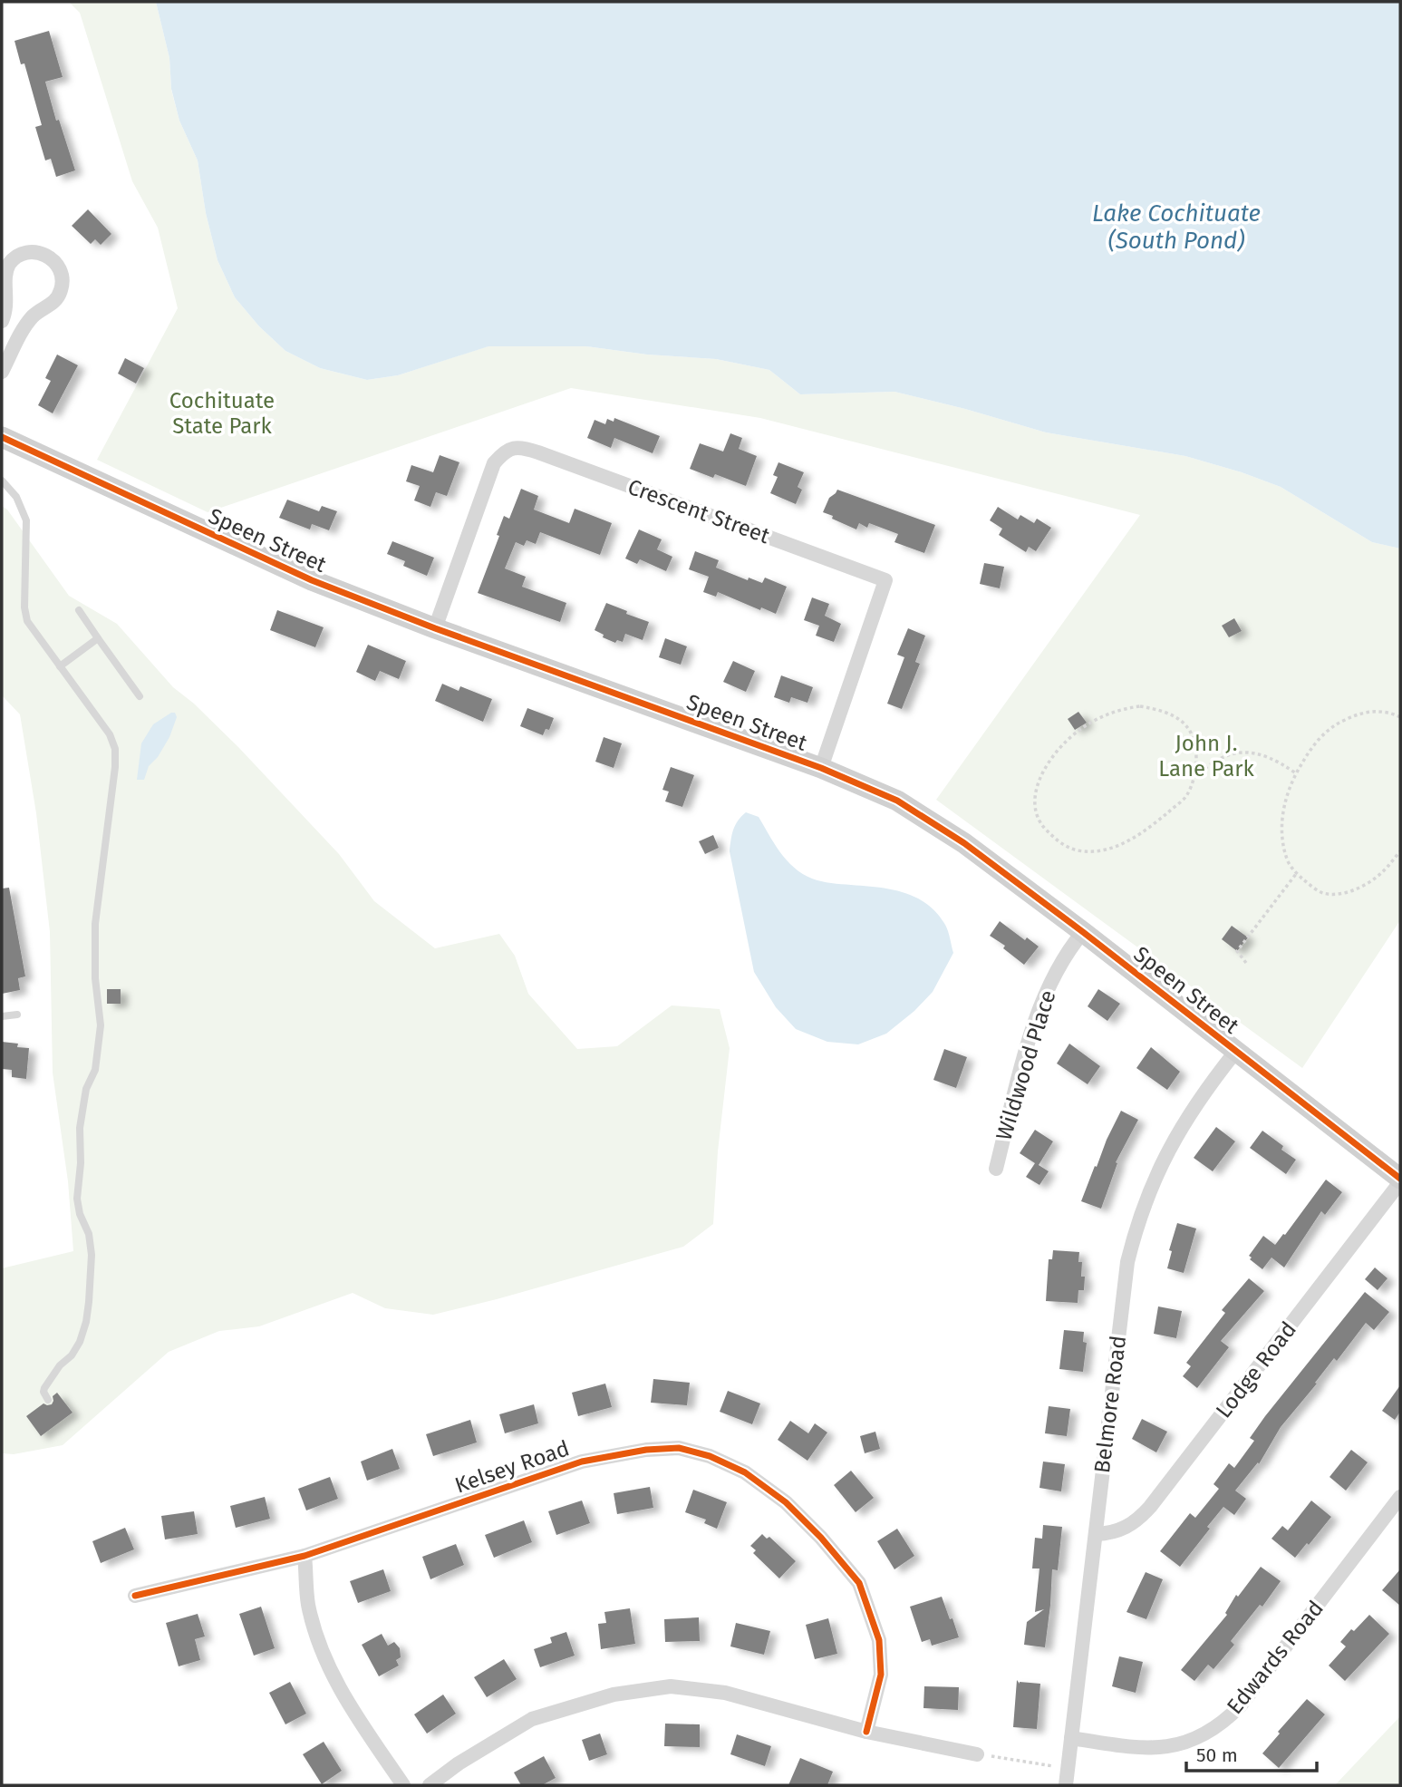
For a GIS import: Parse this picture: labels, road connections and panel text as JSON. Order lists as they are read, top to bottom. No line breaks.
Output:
{"streets":{"street":["Crescent Street","Speen Street","Wildwood Place","Lodge Road","Belmore Road","Kelsey Road","Edwards Road"]},"crossings":[["Crescent Street","Speen Street"],["Speen Street","Wildwood Place"],["Speen Street","Lodge Road"],["Speen Street","Belmore Road"],["Lodge Road","Belmore Road"],["Belmore Road","Edwards Road"]],"water":["Lake Cochituate (South Pond)"],"parks":["Cochituate State Park","John J. Lane Park"],"scale_bar":"50 m"}
